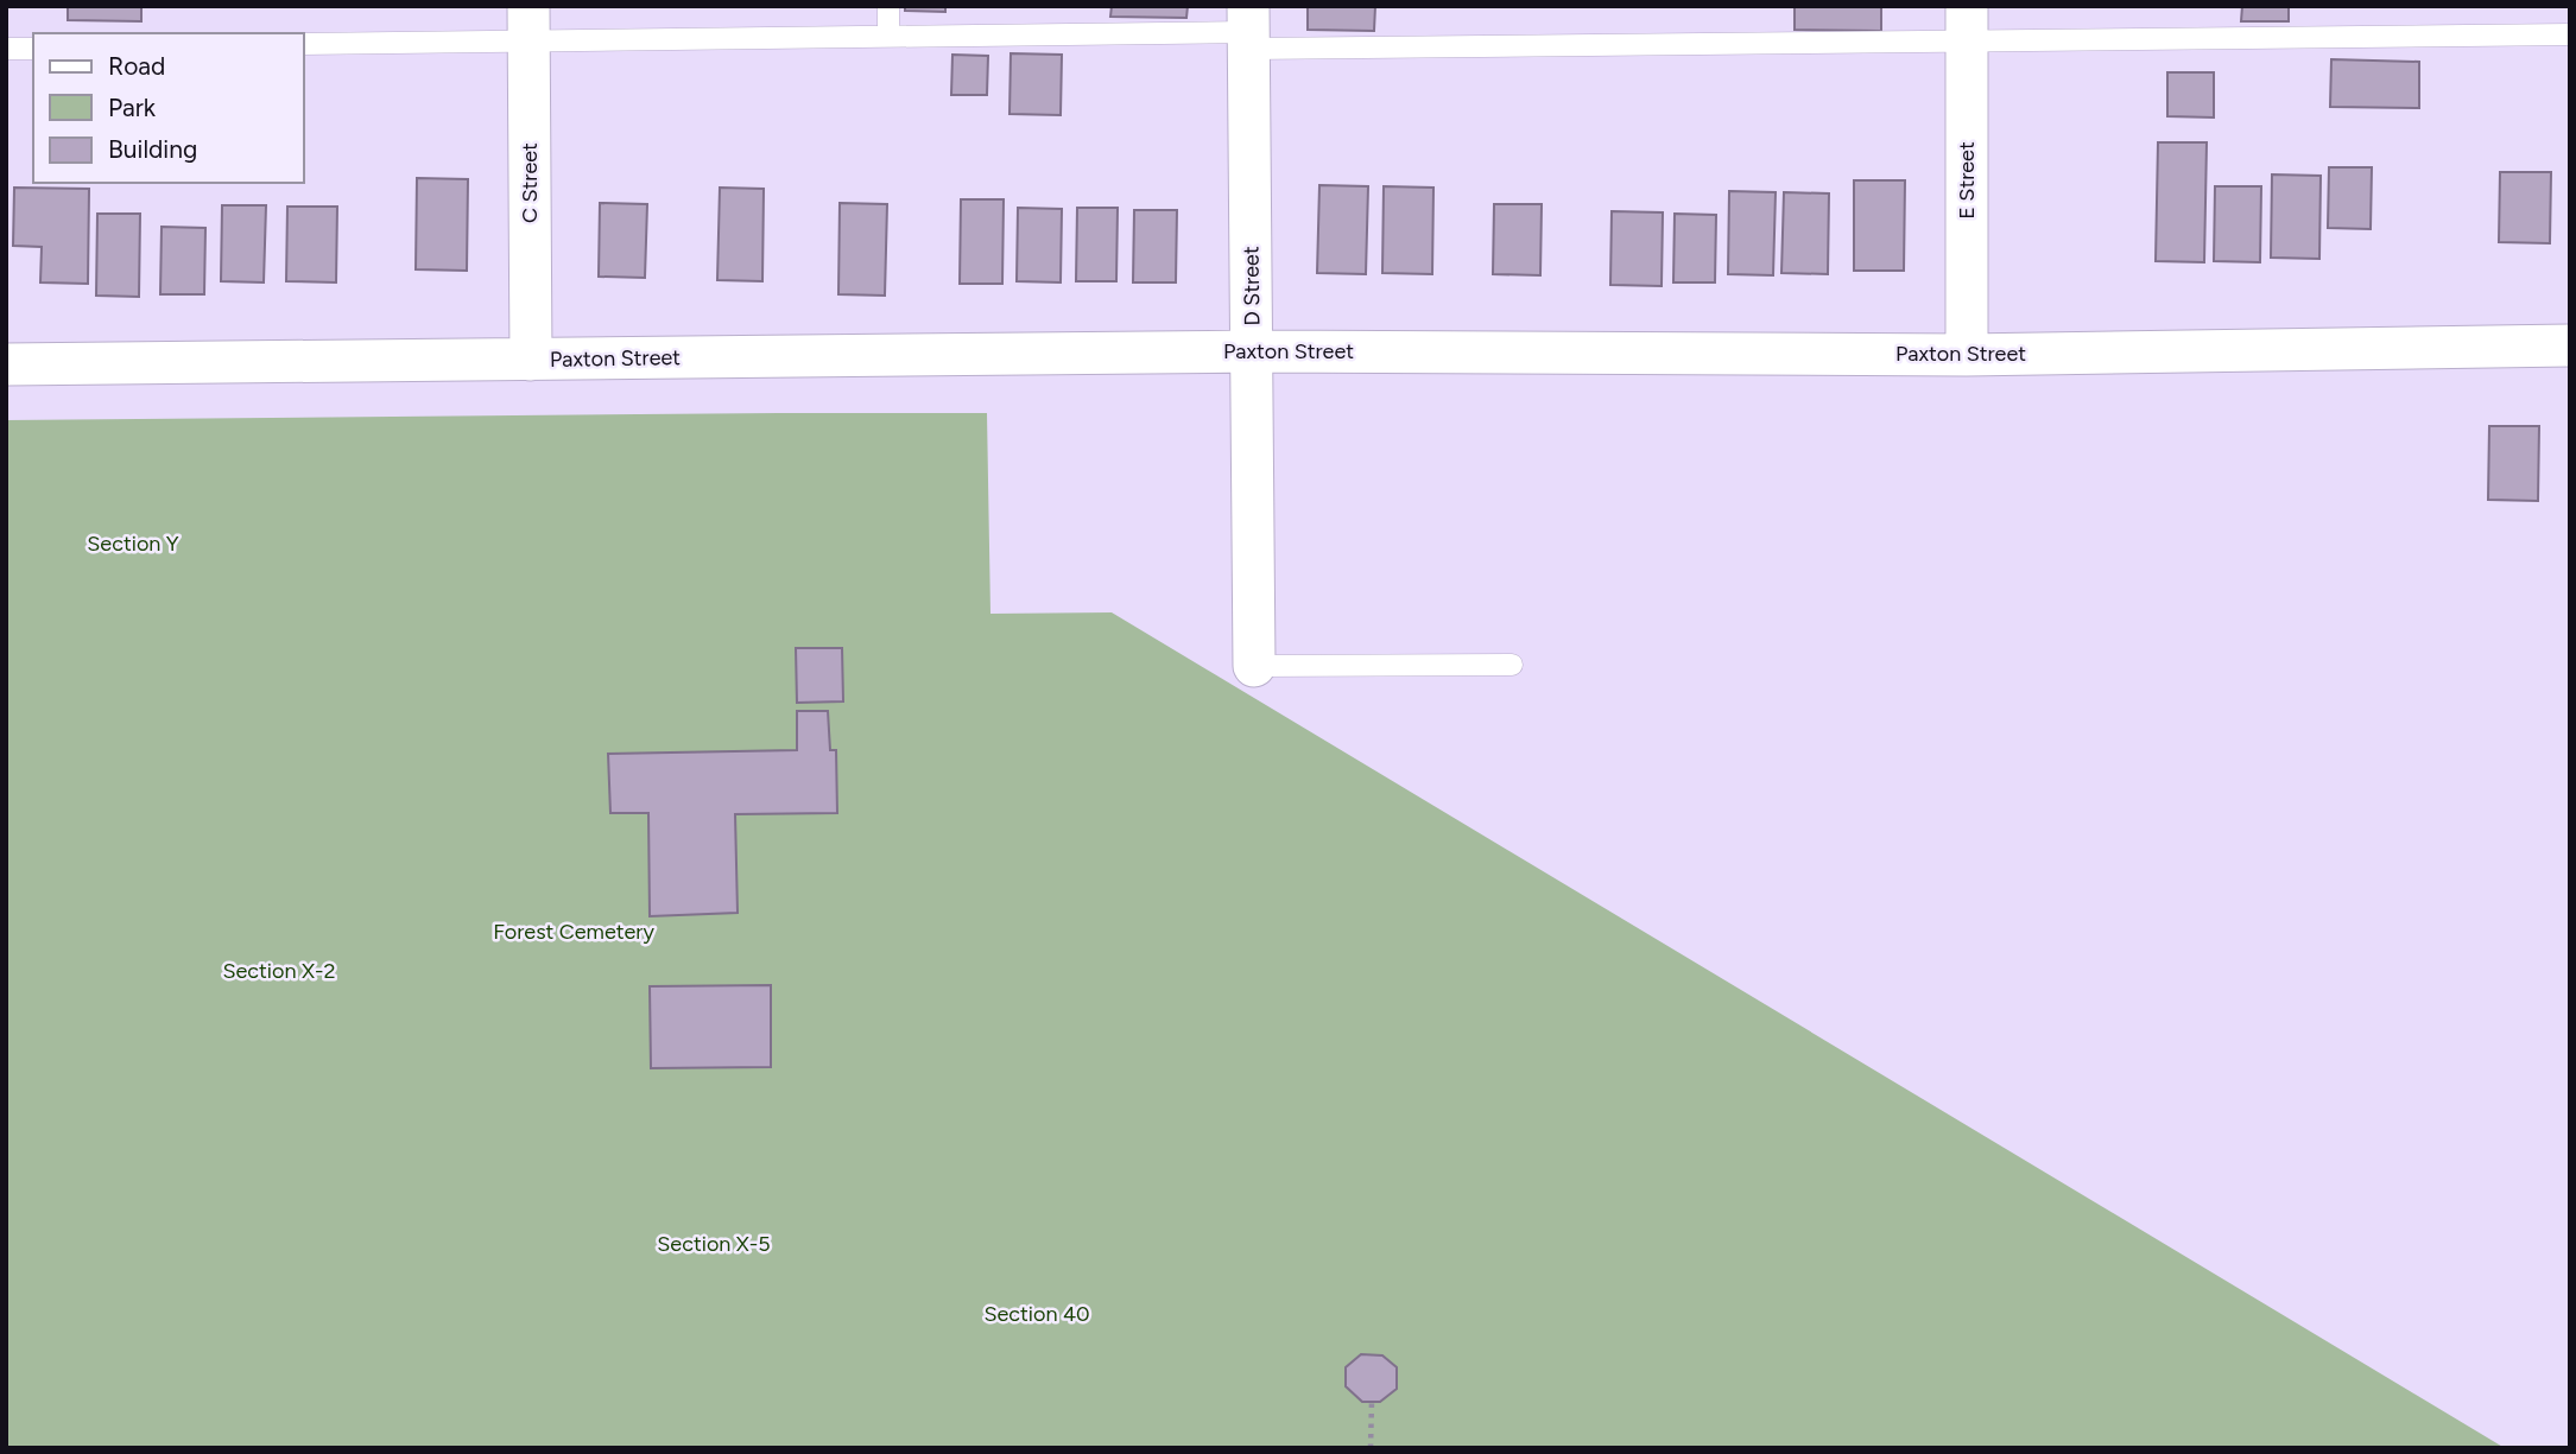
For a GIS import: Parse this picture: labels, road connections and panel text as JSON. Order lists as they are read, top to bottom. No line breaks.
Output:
{"streets":{"street":["E Street","C Street","D Street","Paxton Street"]},"crossings":[["E Street","Paxton Street"],["C Street","Paxton Street"],["D Street","Paxton Street"]],"parks":["Section Y","Forest Cemetery","Section X-2","Section X-5","Section 40"],"legend":["Road","Park","Building"]}
